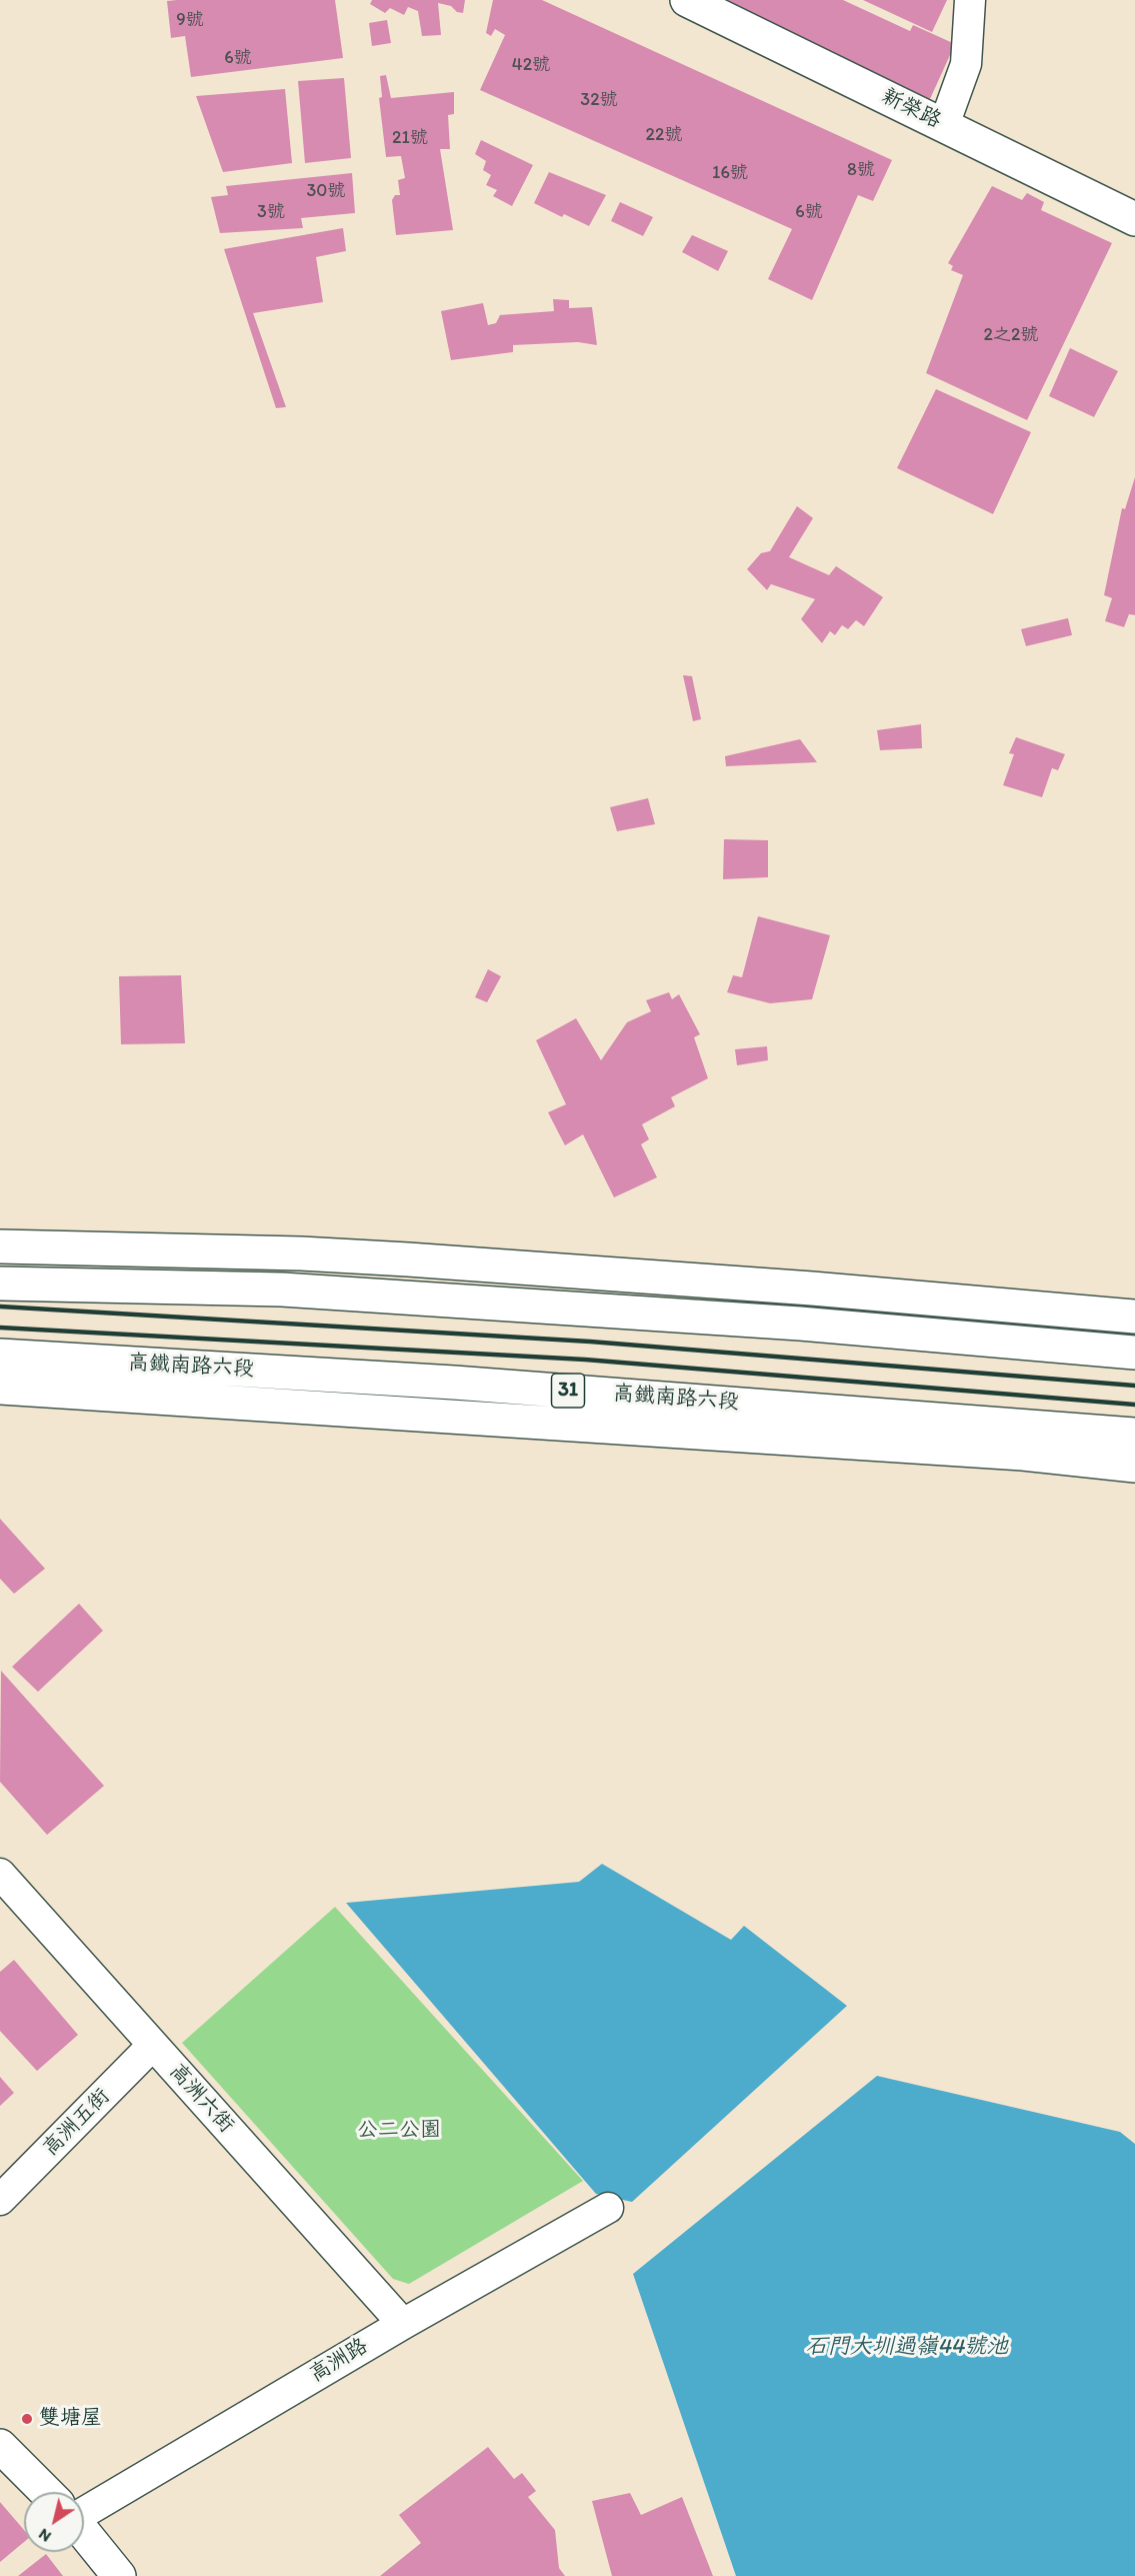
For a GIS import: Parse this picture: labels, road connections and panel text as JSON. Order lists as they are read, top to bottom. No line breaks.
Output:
{"streets":{"main road":["新榮路","高鐵南路六段","31"],"street":["高洲六街","高洲五街","高洲路"]},"crossings":[["高洲六街","高洲五街"],["高洲六街","高洲路"]],"water":["石門大圳過嶺44號池"],"parks":["公二公園"],"places":["雙塘屋"],"house_numbers":["9號","6號","42號","32號","22號","21號","8號","16號","30號","3號","6號","2之2號"],"north":"bottom left"}
